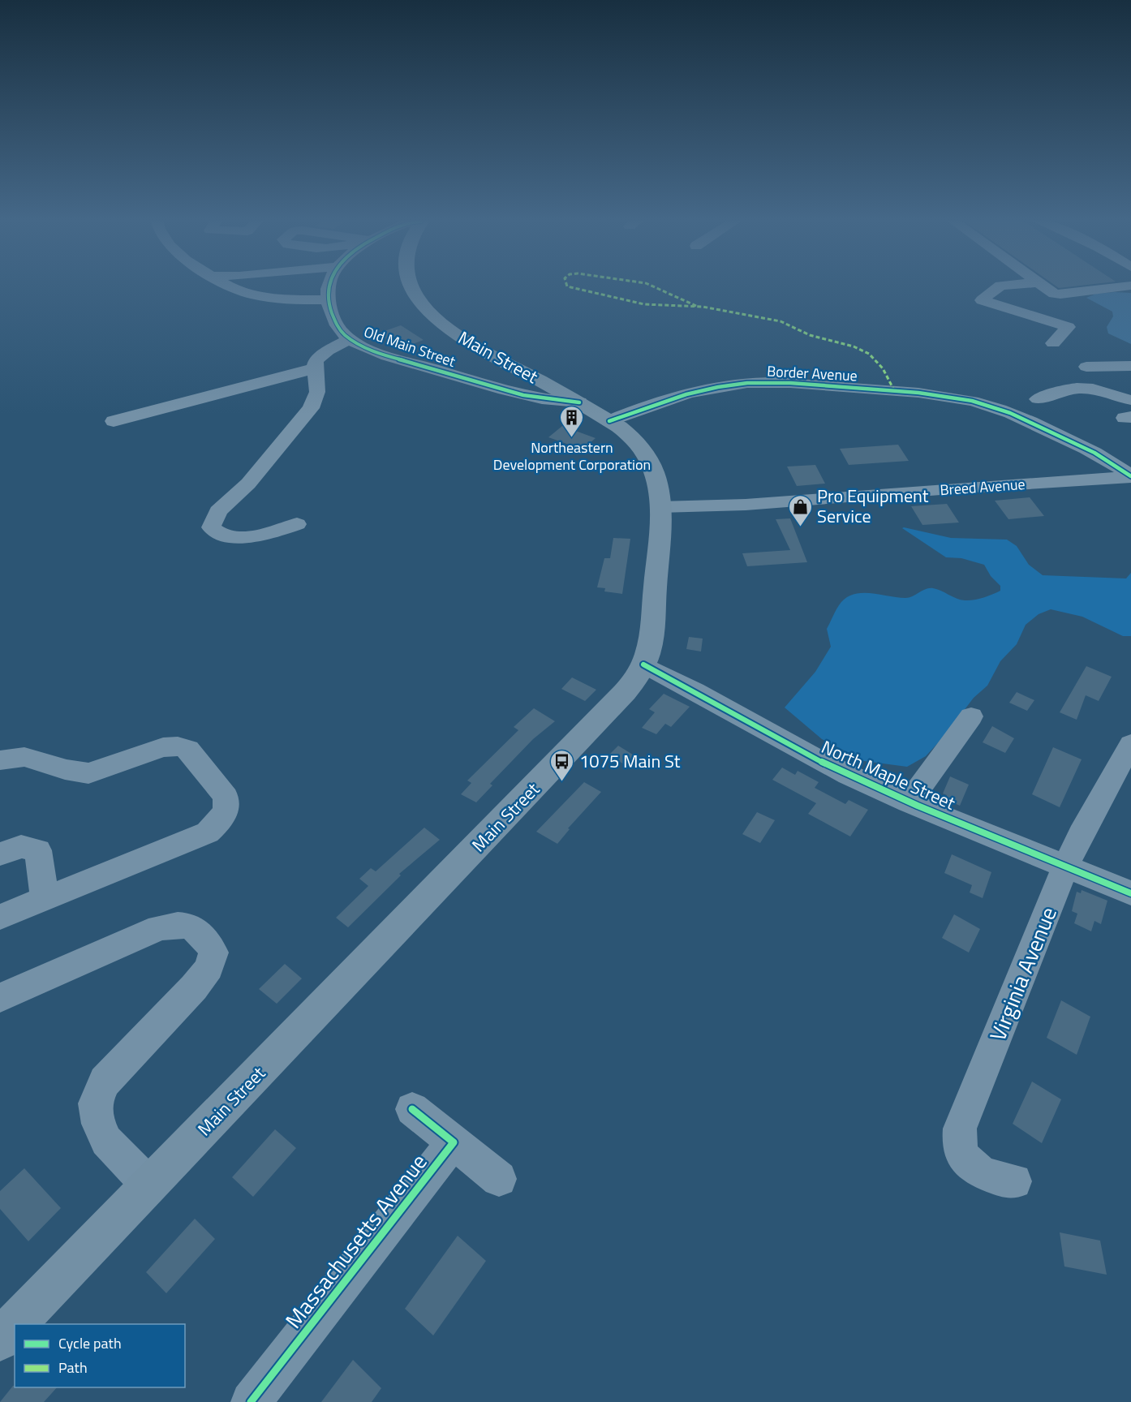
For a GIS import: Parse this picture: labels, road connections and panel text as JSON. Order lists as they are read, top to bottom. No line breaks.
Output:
{"streets":{"main road":["Main Street"],"street":["Old Main Street","Border Avenue","Breed Avenue","North Maple Street","Virginia Avenue","Massachusetts Avenue"]},"crossings":[["Old Main Street","Main Street"],["Main Street","Border Avenue"],["Main Street","Breed Avenue"],["Main Street","North Maple Street"],["Border Avenue","Breed Avenue"],["North Maple Street","Virginia Avenue"]],"places":{"building":["Northeastern Development Corporation"],"shop":["Pro Equipment Service"],"bus stop":["1075 Main St"]},"legend":["Cycle path","Path"]}
